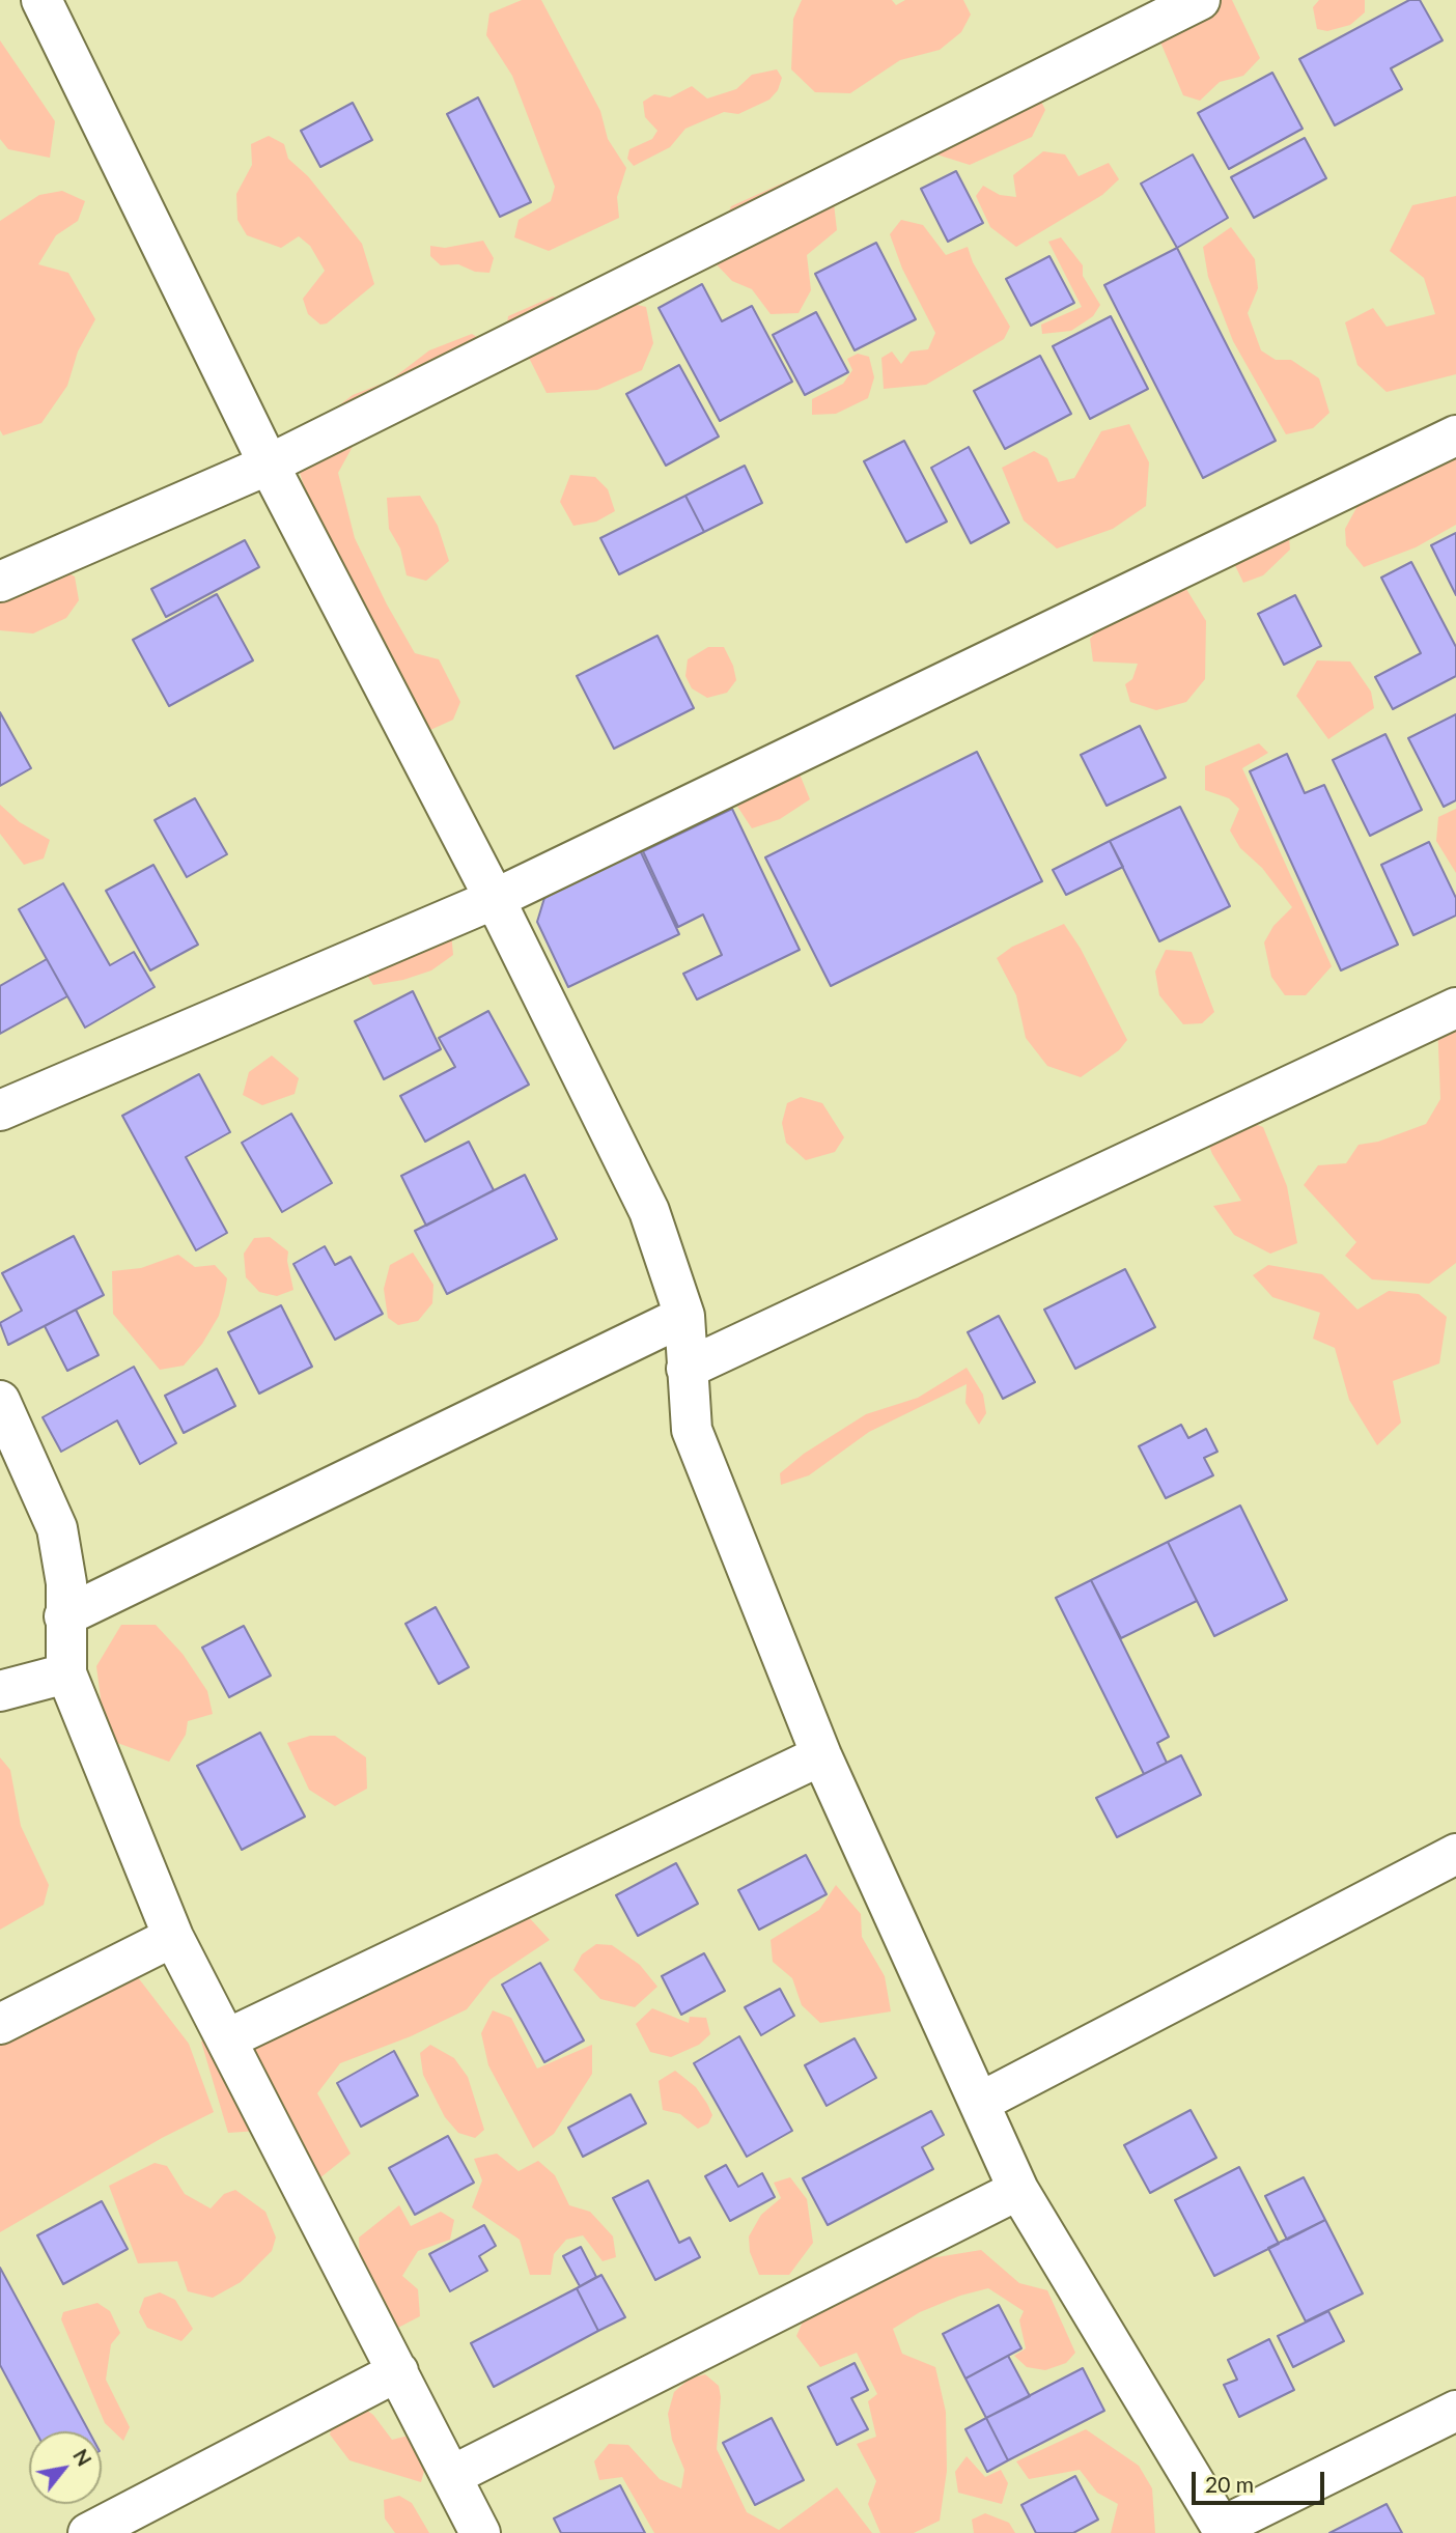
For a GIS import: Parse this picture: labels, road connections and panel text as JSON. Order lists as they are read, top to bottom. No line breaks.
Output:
{"scale_bar":"20 m","north":"top right"}
